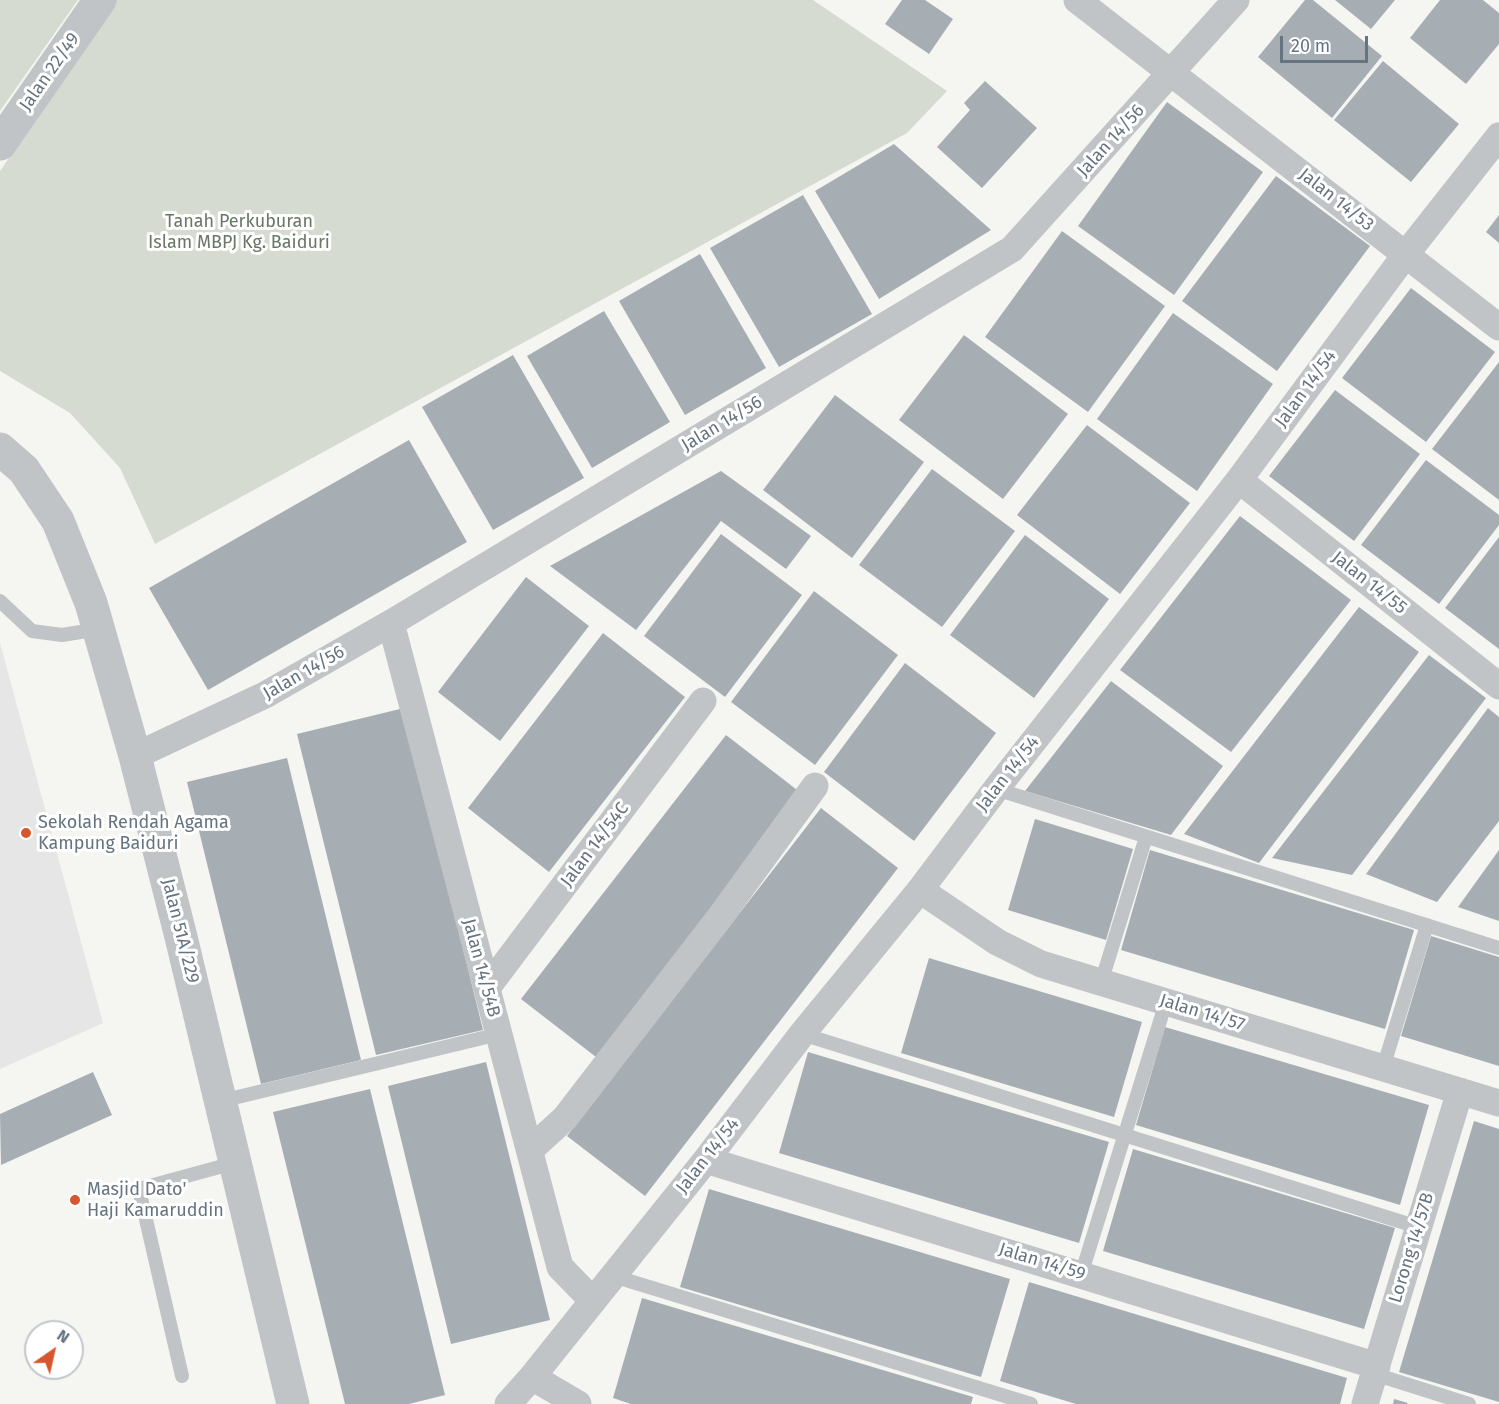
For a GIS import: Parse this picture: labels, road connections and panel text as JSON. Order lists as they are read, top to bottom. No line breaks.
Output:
{"streets":{"street":["Jalan 22/49","Jalan 14/56","Jalan 14/53","Jalan 14/54","Jalan 14/55","Jalan 14/54C","Jalan 51A/229","Jalan 14/54B","Jalan 14/57","Lorong 14/57B","Jalan 14/59"]},"crossings":[["Jalan 14/56","Jalan 14/53"],["Jalan 14/56","Jalan 51A/229"],["Jalan 14/56","Jalan 14/54B"],["Jalan 14/53","Jalan 14/54"],["Jalan 14/54","Jalan 14/55"],["Jalan 14/54","Jalan 14/54B"],["Jalan 14/54","Jalan 14/57"],["Jalan 14/54","Jalan 14/59"],["Jalan 14/54C","Jalan 14/54B"],["Jalan 14/57","Lorong 14/57B"],["Lorong 14/57B","Jalan 14/59"]],"parks":["Tanah Perkuburan Islam MBPJ Kg. Baiduri"],"places":["Sekolah Rendah Agama Kampung Baiduri","Masjid Dato' Haji Kamaruddin"],"scale_bar":"20 m","north":"top right"}
